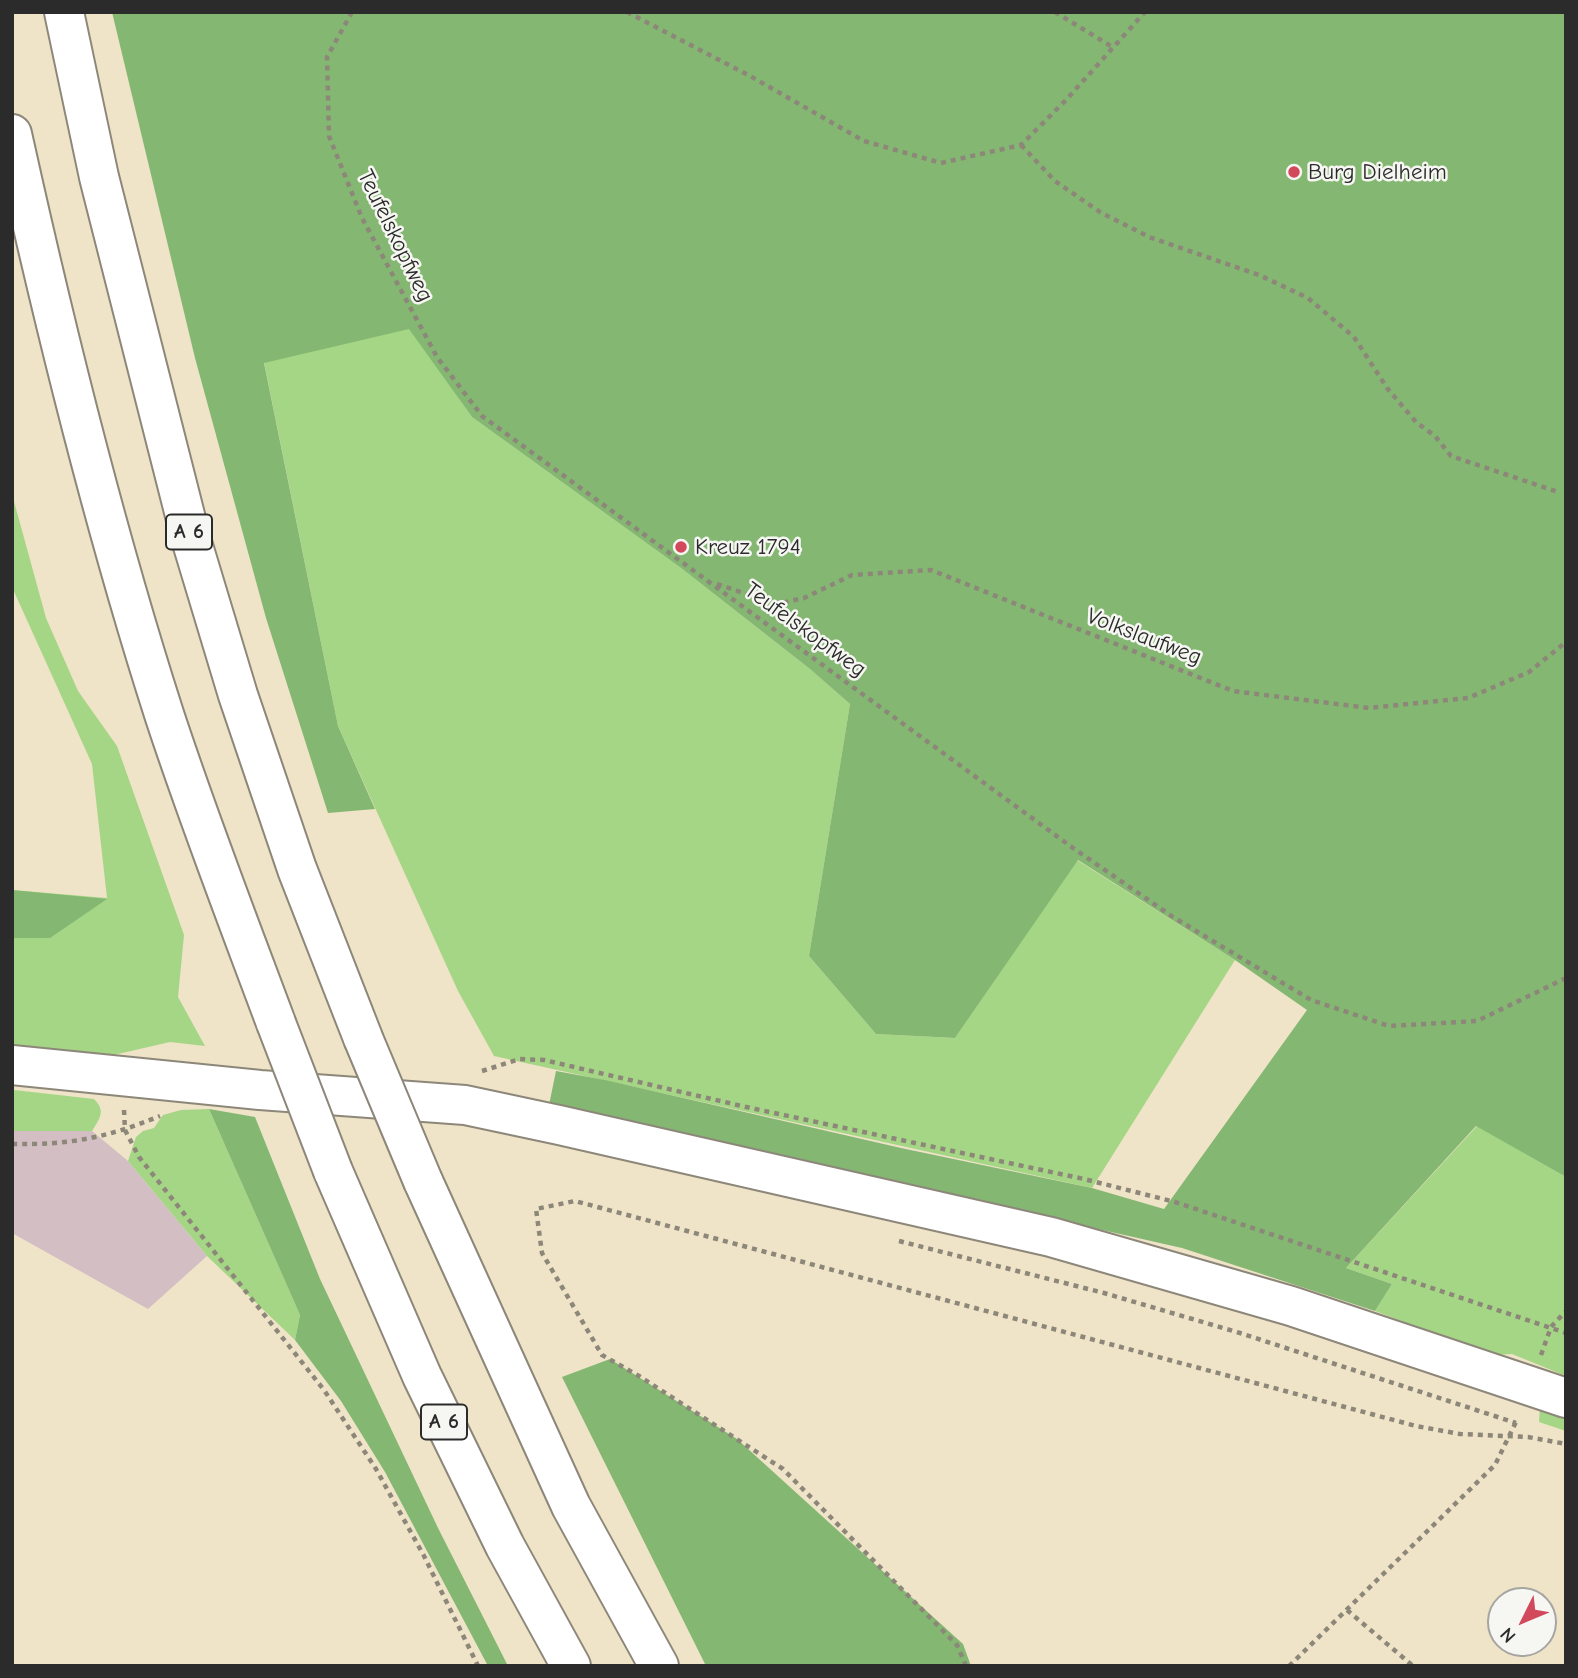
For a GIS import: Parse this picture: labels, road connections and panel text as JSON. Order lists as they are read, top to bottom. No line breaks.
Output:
{"streets":{"main road":["A 6"],"path":["Teufelskopfweg","Volkslaufweg"]},"crossings":[["Teufelskopfweg","Volkslaufweg"]],"places":["Burg Dielheim","Kreuz 1794"],"north":"bottom left"}
